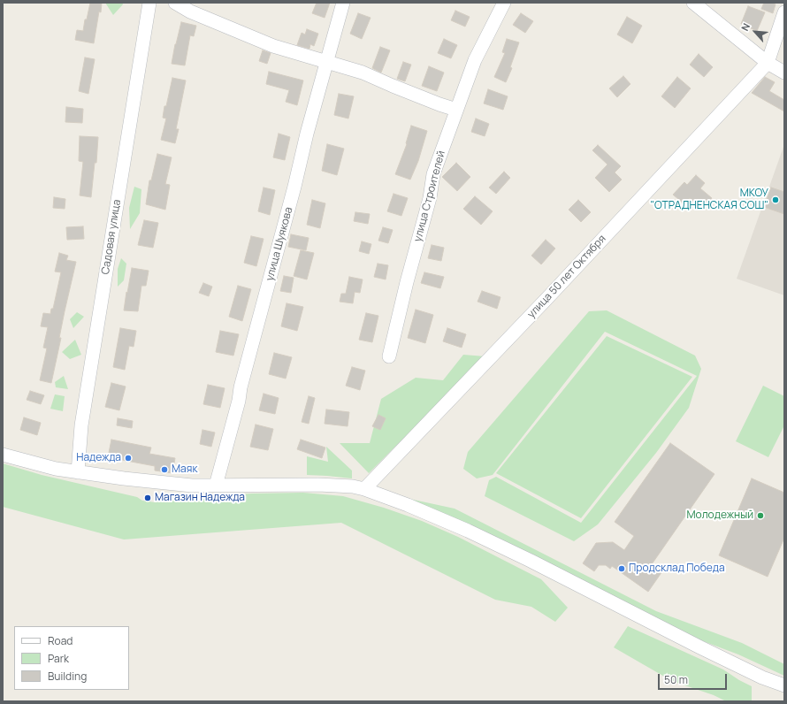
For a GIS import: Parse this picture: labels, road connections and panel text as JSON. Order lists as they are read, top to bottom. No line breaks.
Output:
{"streets":{"street":["улица Строителей","Садовая улица","улица Шуякова","улица 50 лет Октября"]},"places":["МКОУ \"ОТРАДНЕНСКАЯ СОШ\"","Надежда","Маяк","Магазин Надежда","Молодежный","Продсклад Победа"],"legend":["Road","Park","Building"],"scale_bar":"50 m","north":"top left"}
